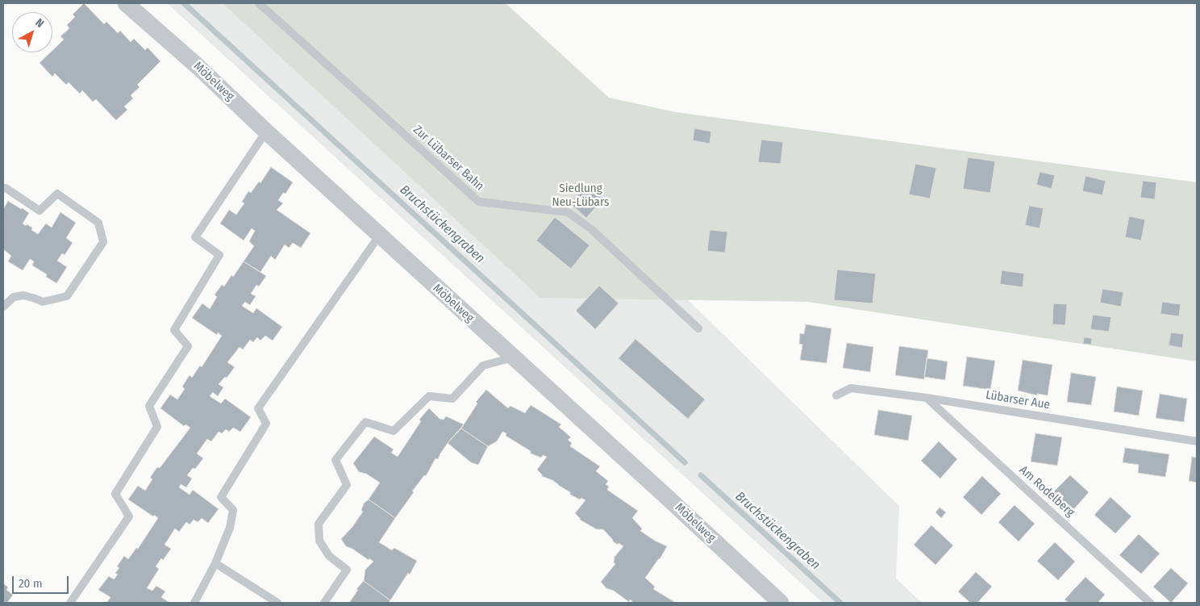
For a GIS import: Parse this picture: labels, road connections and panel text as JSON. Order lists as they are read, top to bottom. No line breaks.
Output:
{"streets":{"street":["Möbelweg"],"lane":["Zur Lübarser Bahn","Lübarser Aue","Am Rodelberg"]},"crossings":[["Lübarser Aue","Am Rodelberg"]],"water":["Bruchstückengraben"],"parks":["Siedlung Neu-Lübars"],"scale_bar":"20 m","north":"top right"}
